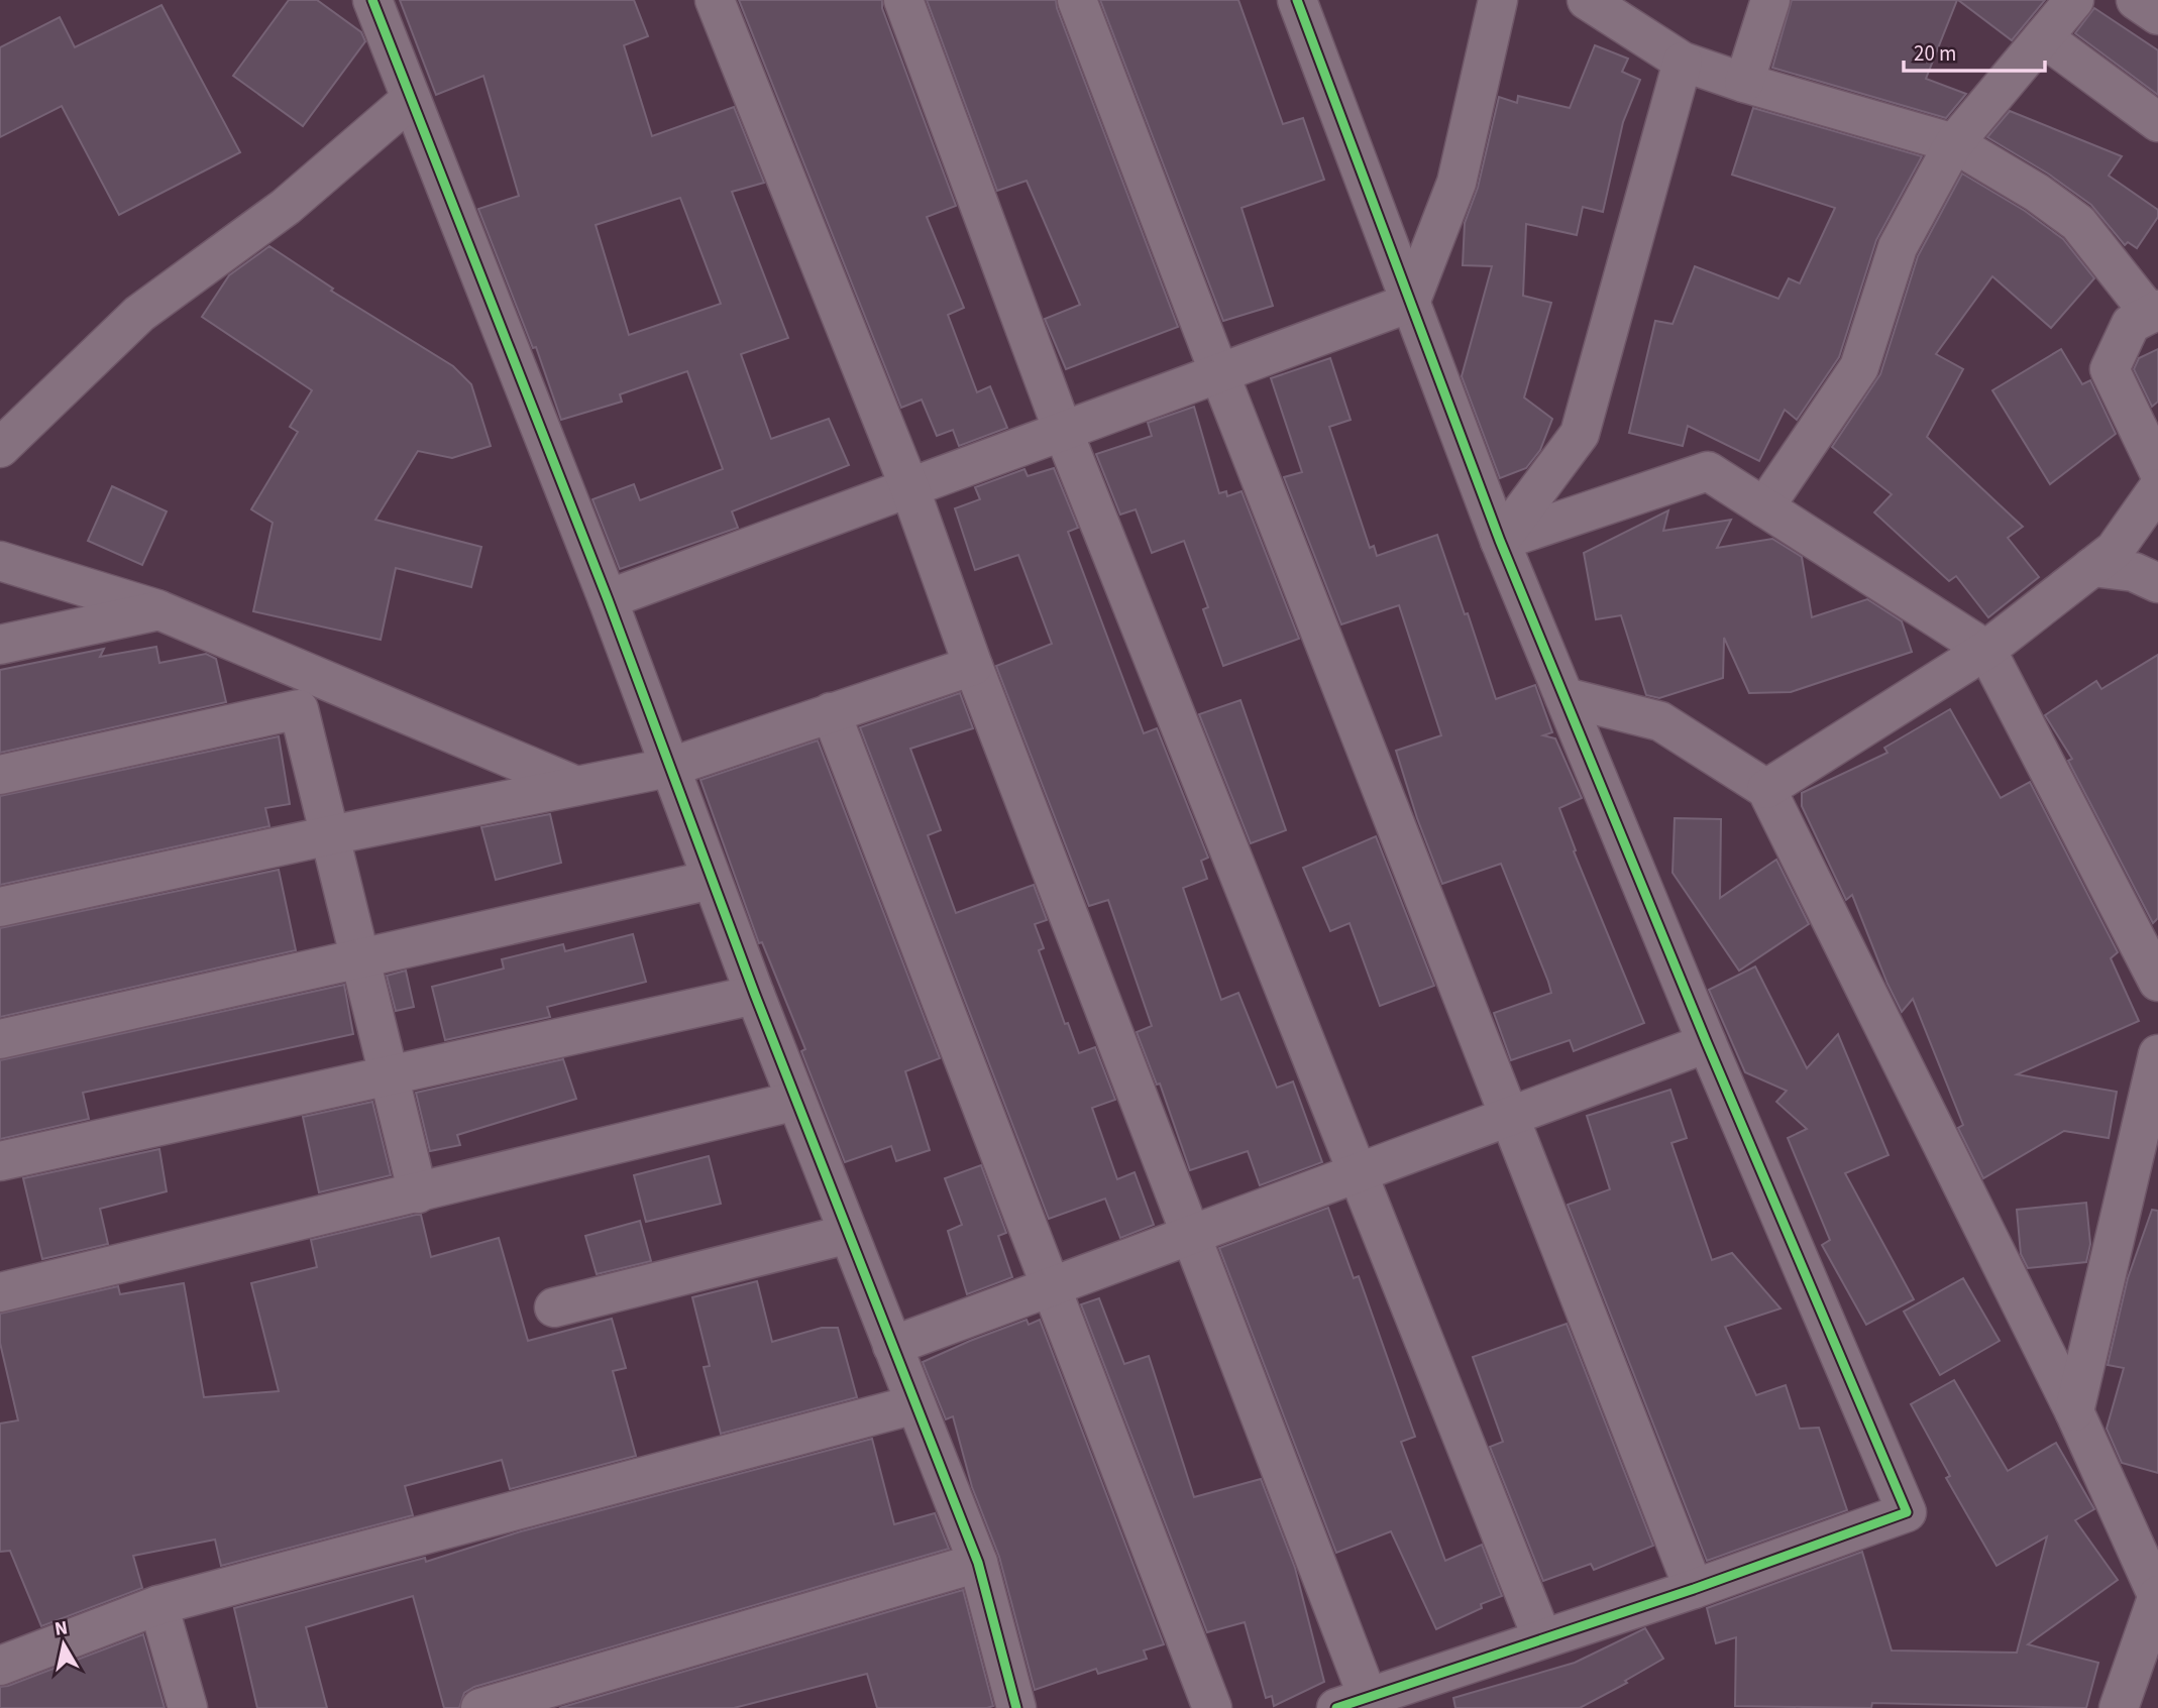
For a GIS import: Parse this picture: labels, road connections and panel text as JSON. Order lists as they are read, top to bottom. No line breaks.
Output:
{"scale_bar":"20 m","north":"top"}
